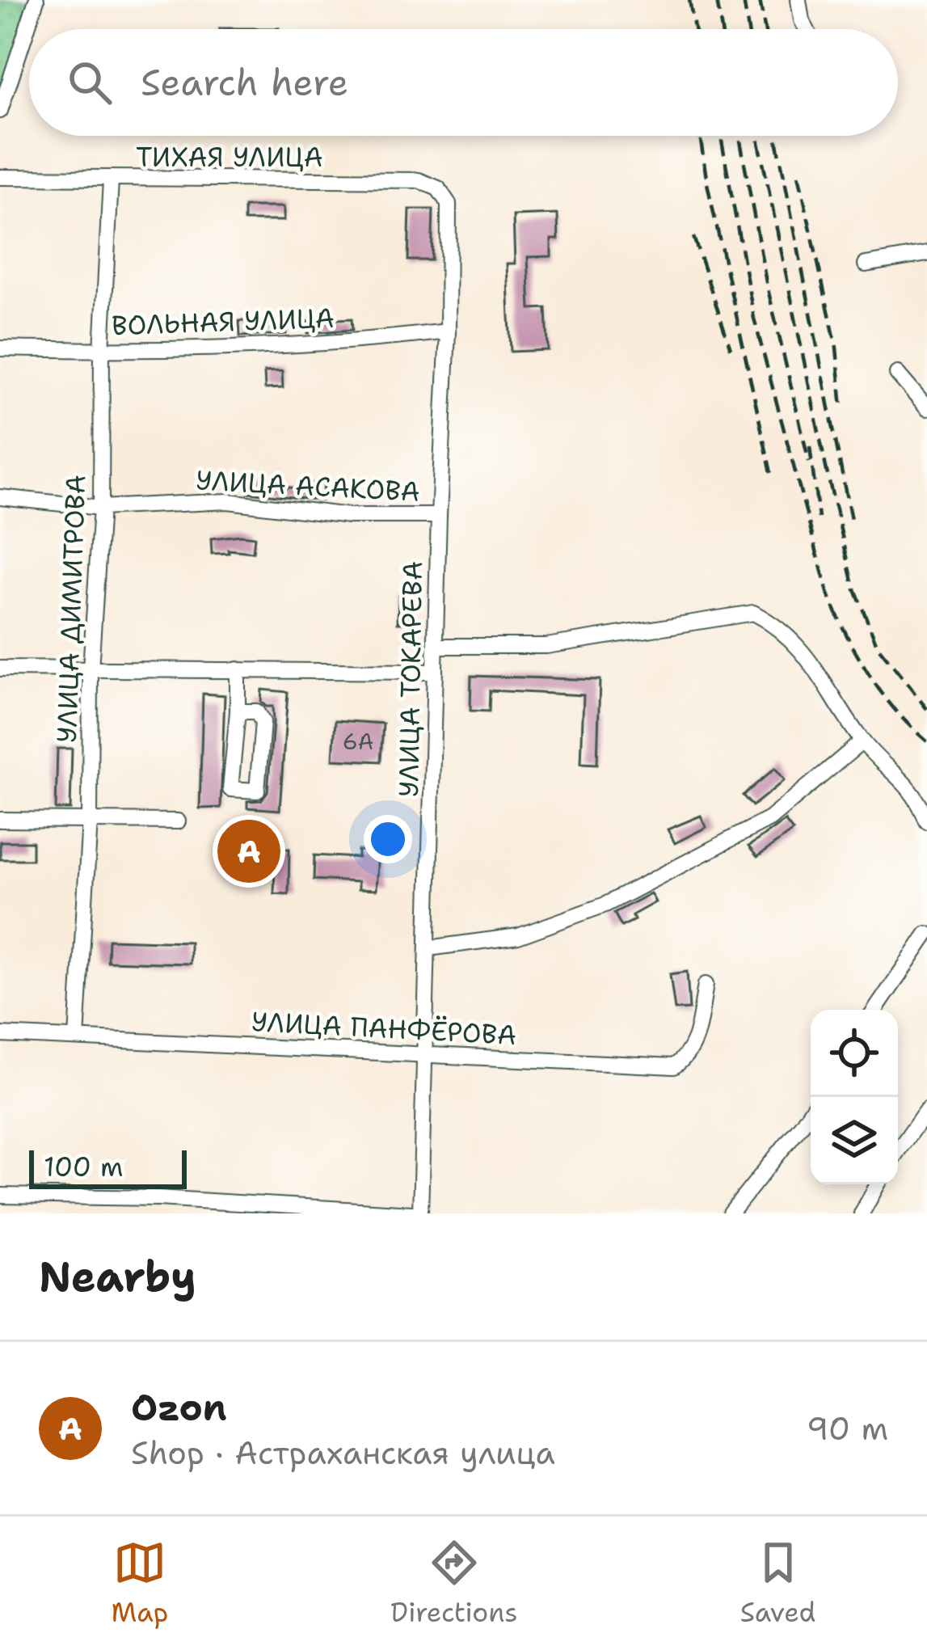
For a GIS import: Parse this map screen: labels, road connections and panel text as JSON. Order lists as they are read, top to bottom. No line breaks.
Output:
{"streets":{"street":["ТИХАЯ УЛИЦА","ВОЛЬНАЯ УЛИЦА","УЛИЦА АСАКОВА","УЛИЦА ДИМИТРОВА","УЛИЦА ТОКАРЕВА","УЛИЦА ПАНФЁРОВА"]},"crossings":[["ТИХАЯ УЛИЦА","УЛИЦА ДИМИТРОВА"],["ТИХАЯ УЛИЦА","УЛИЦА ТОКАРЕВА"],["ВОЛЬНАЯ УЛИЦА","УЛИЦА ДИМИТРОВА"],["ВОЛЬНАЯ УЛИЦА","УЛИЦА ТОКАРЕВА"],["УЛИЦА АСАКОВА","УЛИЦА ДИМИТРОВА"],["УЛИЦА АСАКОВА","УЛИЦА ТОКАРЕВА"],["УЛИЦА ДИМИТРОВА","УЛИЦА ПАНФЁРОВА"],["УЛИЦА ТОКАРЕВА","УЛИЦА ПАНФЁРОВА"]],"house_numbers":["6А"],"scale_bar":"100 m","page":{"search":"Search here","pins":"A","scale":"100 m","heading":"Nearby","list":[{"mark":"A","name":"Ozon","note":"Shop · Астраханская улица","value":"90 m"}],"nav":["Map","Directions","Saved"]}}
